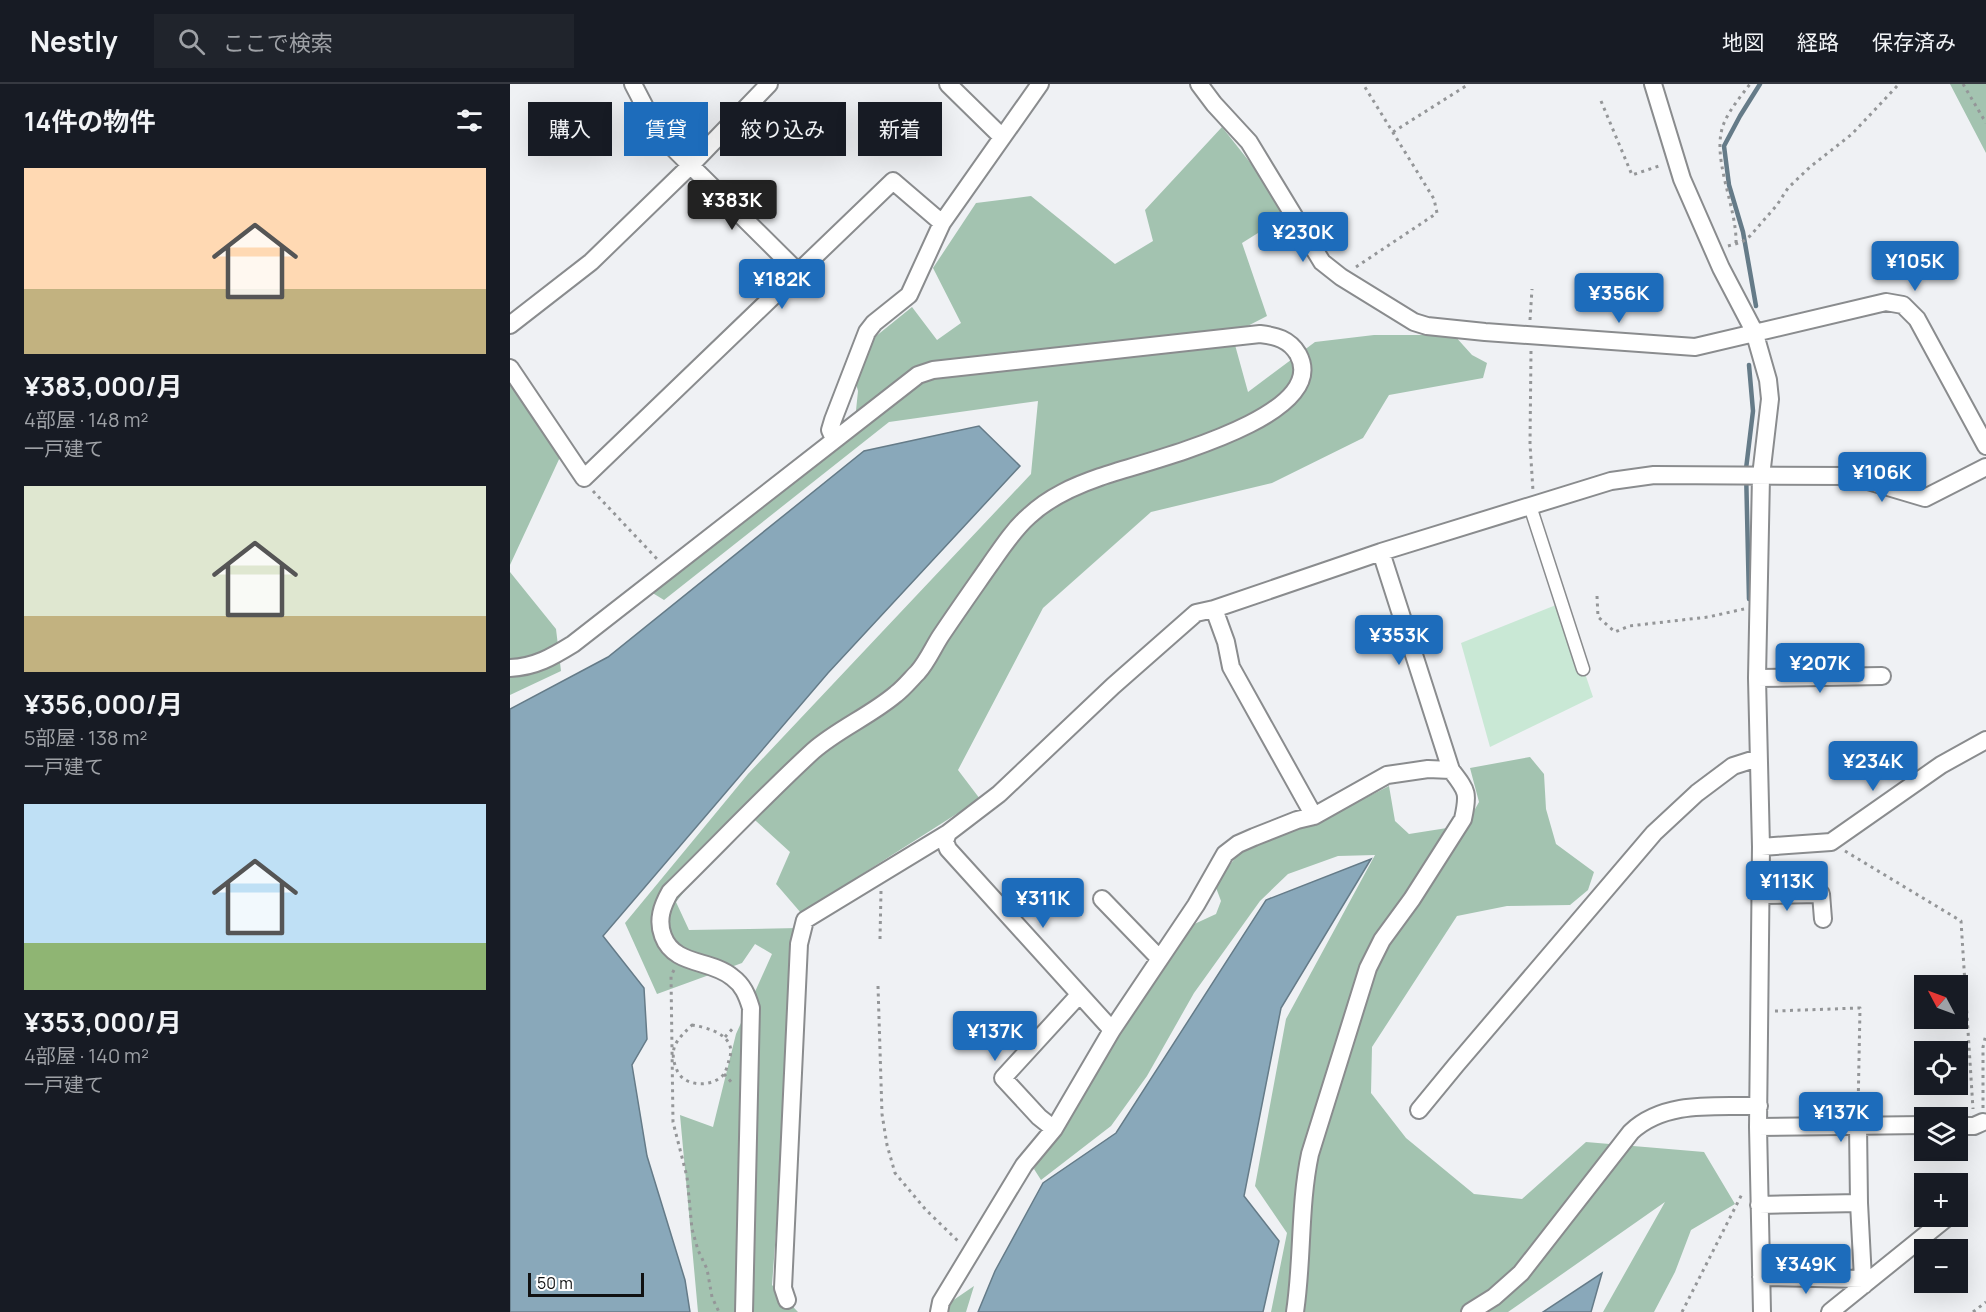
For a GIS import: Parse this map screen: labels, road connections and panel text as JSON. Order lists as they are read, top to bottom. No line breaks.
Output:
{"scale_bar":"50 m","north":"top left","page":{"header":"Nestly","search":"ここで検索","nav":["地図","経路","保存済み"],"heading":"14件の物件","chip":["購入","賃貸","絞り込み","新着"],"list":[{"name":"¥383,000/月","note":"4部屋 · 148 m² · 一戸建て"},{"name":"¥356,000/月","note":"5部屋 · 138 m² · 一戸建て"},{"name":"¥353,000/月","note":"4部屋 · 140 m² · 一戸建て"}],"price":["¥383K","¥230K","¥105K","¥182K","¥356K","¥106K","¥353K","¥207K","¥234K","¥113K","¥311K","¥137K","¥137K","¥349K"],"map_buttons":["+","−"],"scale":"50 m"}}
